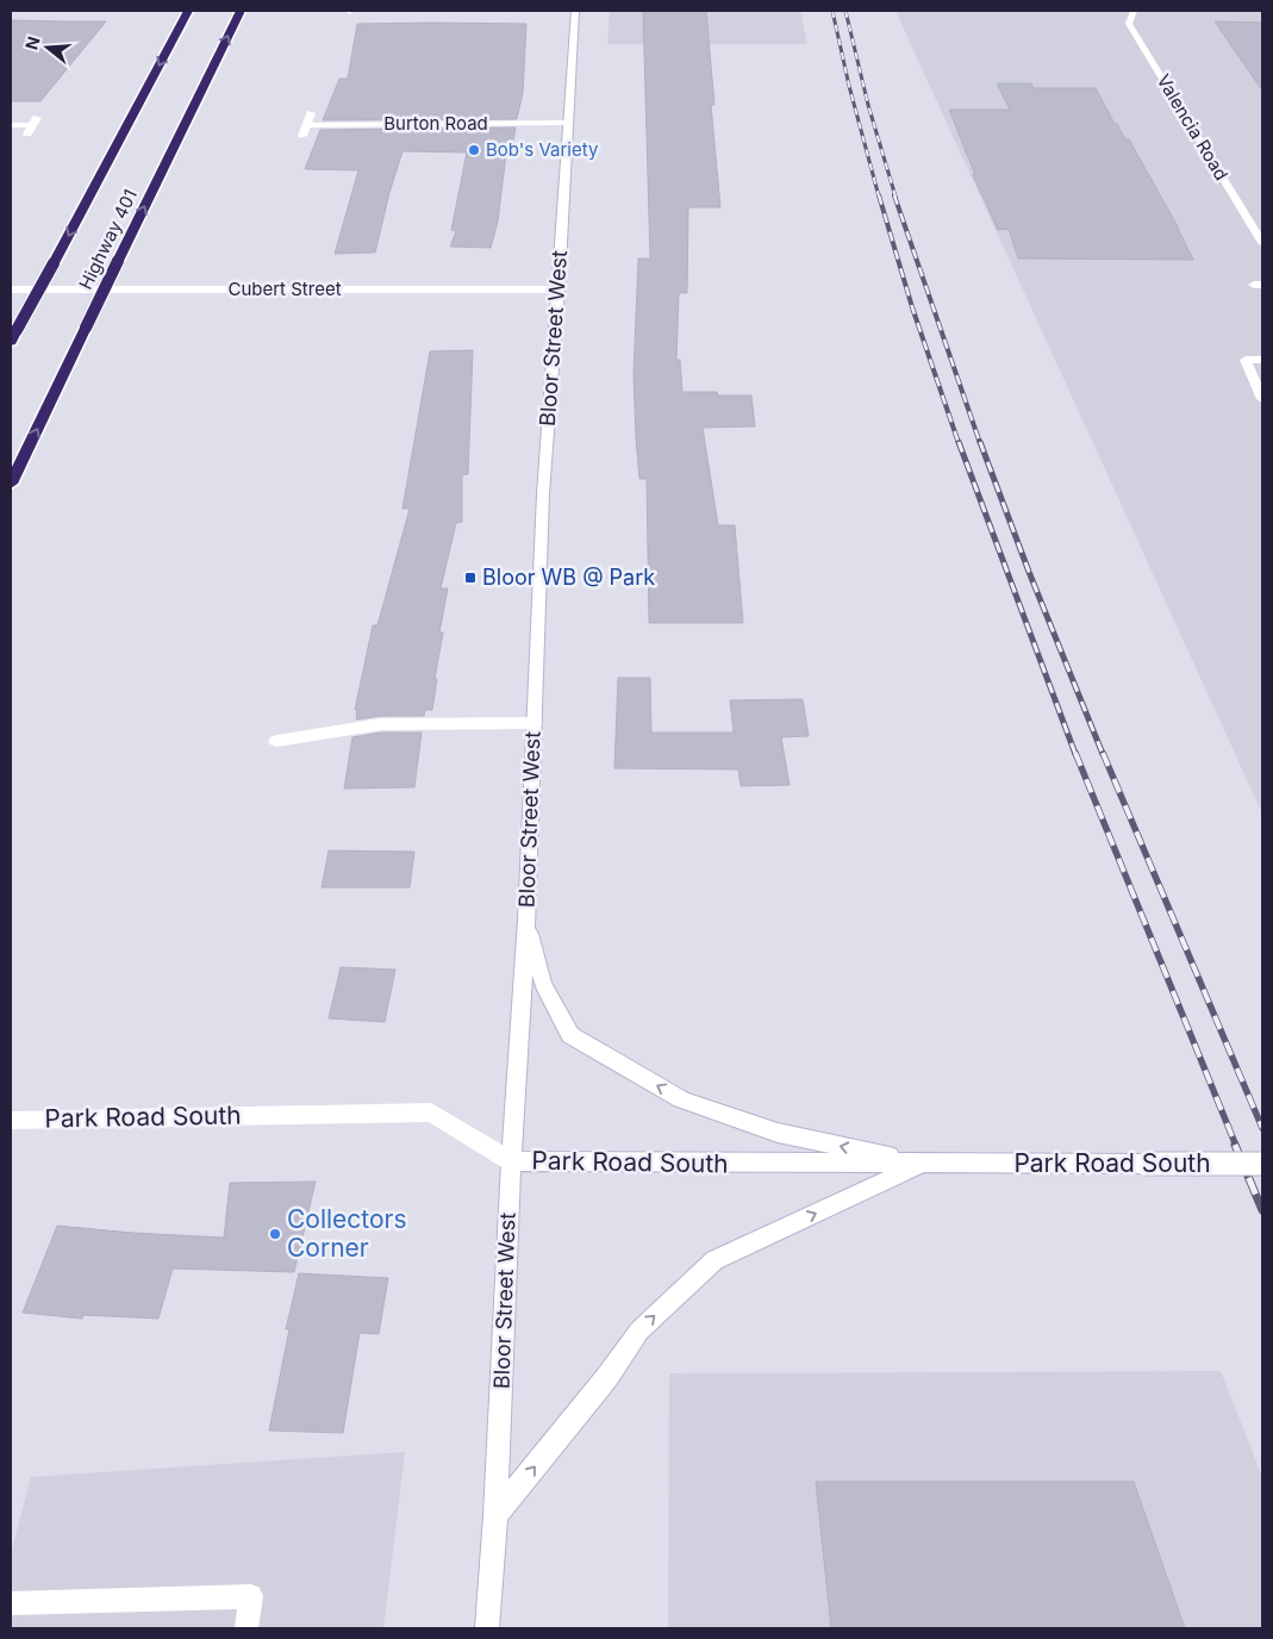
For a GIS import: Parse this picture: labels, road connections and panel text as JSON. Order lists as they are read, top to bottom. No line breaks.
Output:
{"streets":{"highway":["Highway 401"],"main road":["Burton Road","Valencia Road","Cubert Street","Bloor Street West","Park Road South"]},"crossings":[["Burton Road","Bloor Street West"],["Cubert Street","Bloor Street West"],["Bloor Street West","Park Road South"]],"places":{"other":["Bob's Variety","Collectors Corner"],"transit":["Bloor WB @ Park"]},"north":"left"}
